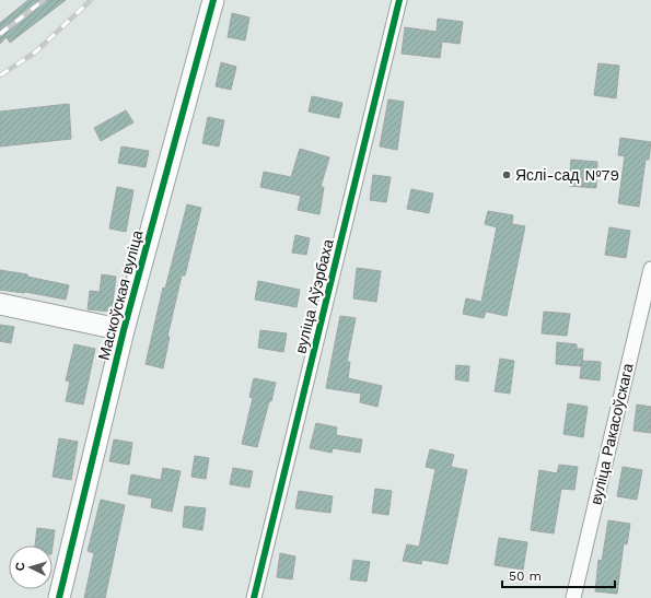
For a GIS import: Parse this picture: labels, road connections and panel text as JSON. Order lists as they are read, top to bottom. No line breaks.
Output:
{"streets":{"street":["Маскоўская вуліца","вуліца Аўэрбаха","вуліца Ракасоўскага"]},"places":["Яслі-сад №79"],"scale_bar":"50 m","north":"left"}
